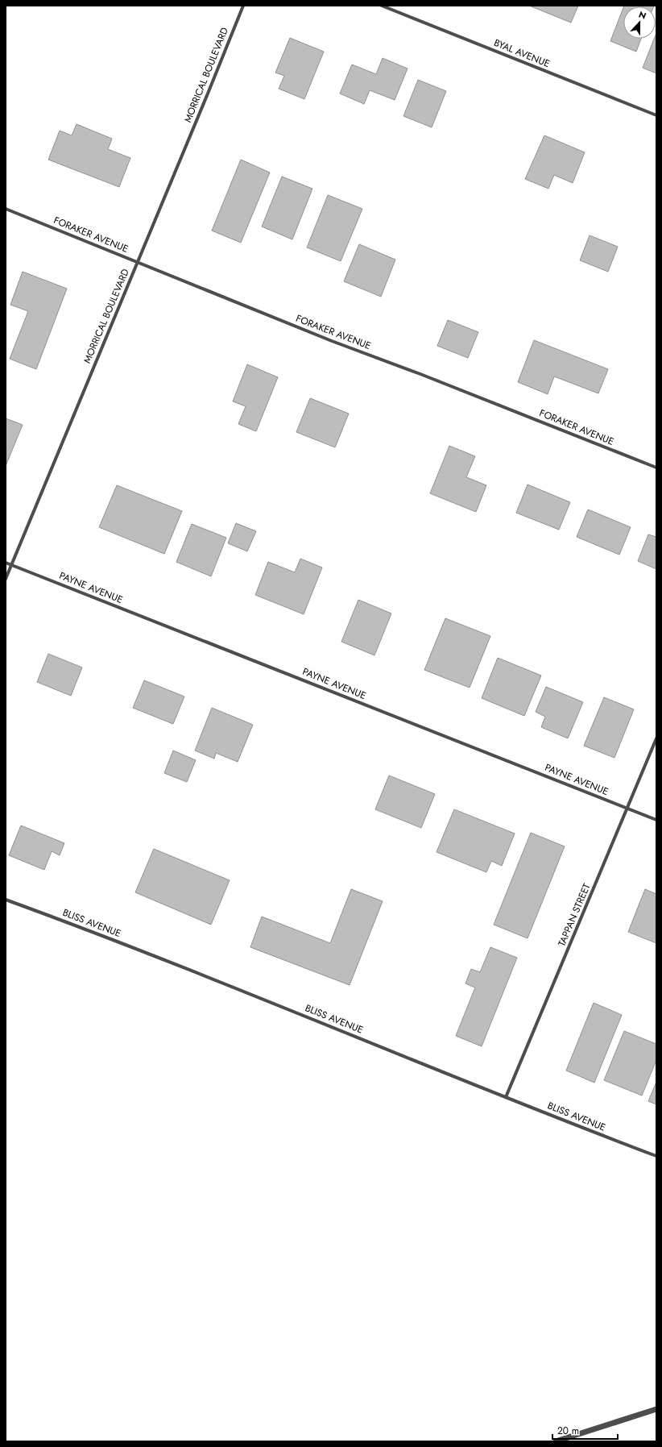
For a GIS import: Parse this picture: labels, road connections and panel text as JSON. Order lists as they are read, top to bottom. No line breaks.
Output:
{"streets":{"street":["BYAL AVENUE","MORRICAL BOULEVARD","FORAKER AVENUE","PAYNE AVENUE","TAPPAN STREET","BLISS AVENUE"]},"crossings":[["MORRICAL BOULEVARD","FORAKER AVENUE"],["MORRICAL BOULEVARD","PAYNE AVENUE"],["PAYNE AVENUE","TAPPAN STREET"],["TAPPAN STREET","BLISS AVENUE"]],"scale_bar":"20 m","north":"top"}
